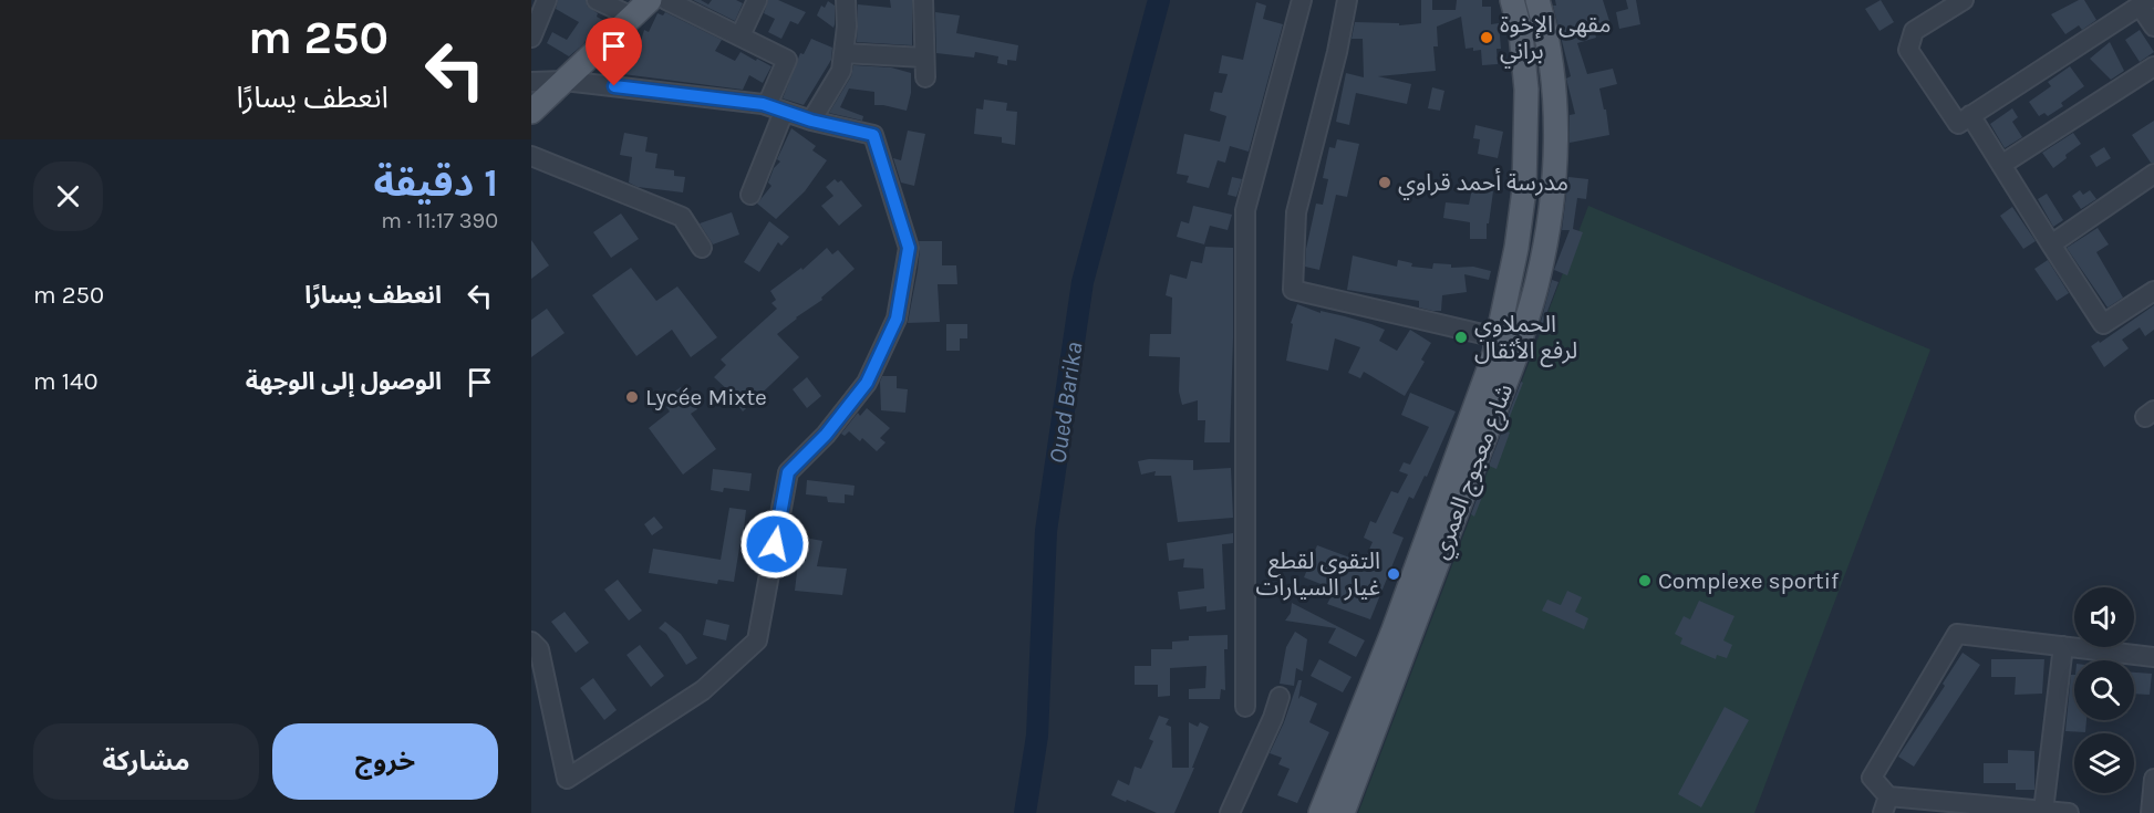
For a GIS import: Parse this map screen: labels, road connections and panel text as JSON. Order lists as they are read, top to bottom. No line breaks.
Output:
{"streets":{"main road":["شارع معجوج العمري"]},"water":["Oued Barika"],"places":["مقهى الإخوة براني","مدرسة أحمد قراوي","الحملاوي لرفع الأثقال","Lycée Mixte","التقوى لقطع غيار السيارات","Complexe sportif"],"page":{"turn":["250 m","انعطف يسارًا"],"heading":["1 دقيقة","390 m · 11:17"],"list":[{"name":"انعطف يسارًا","value":"250 m"},{"name":"الوصول إلى الوجهة","value":"140 m"}],"buttons":["خروج","مشاركة"]}}
